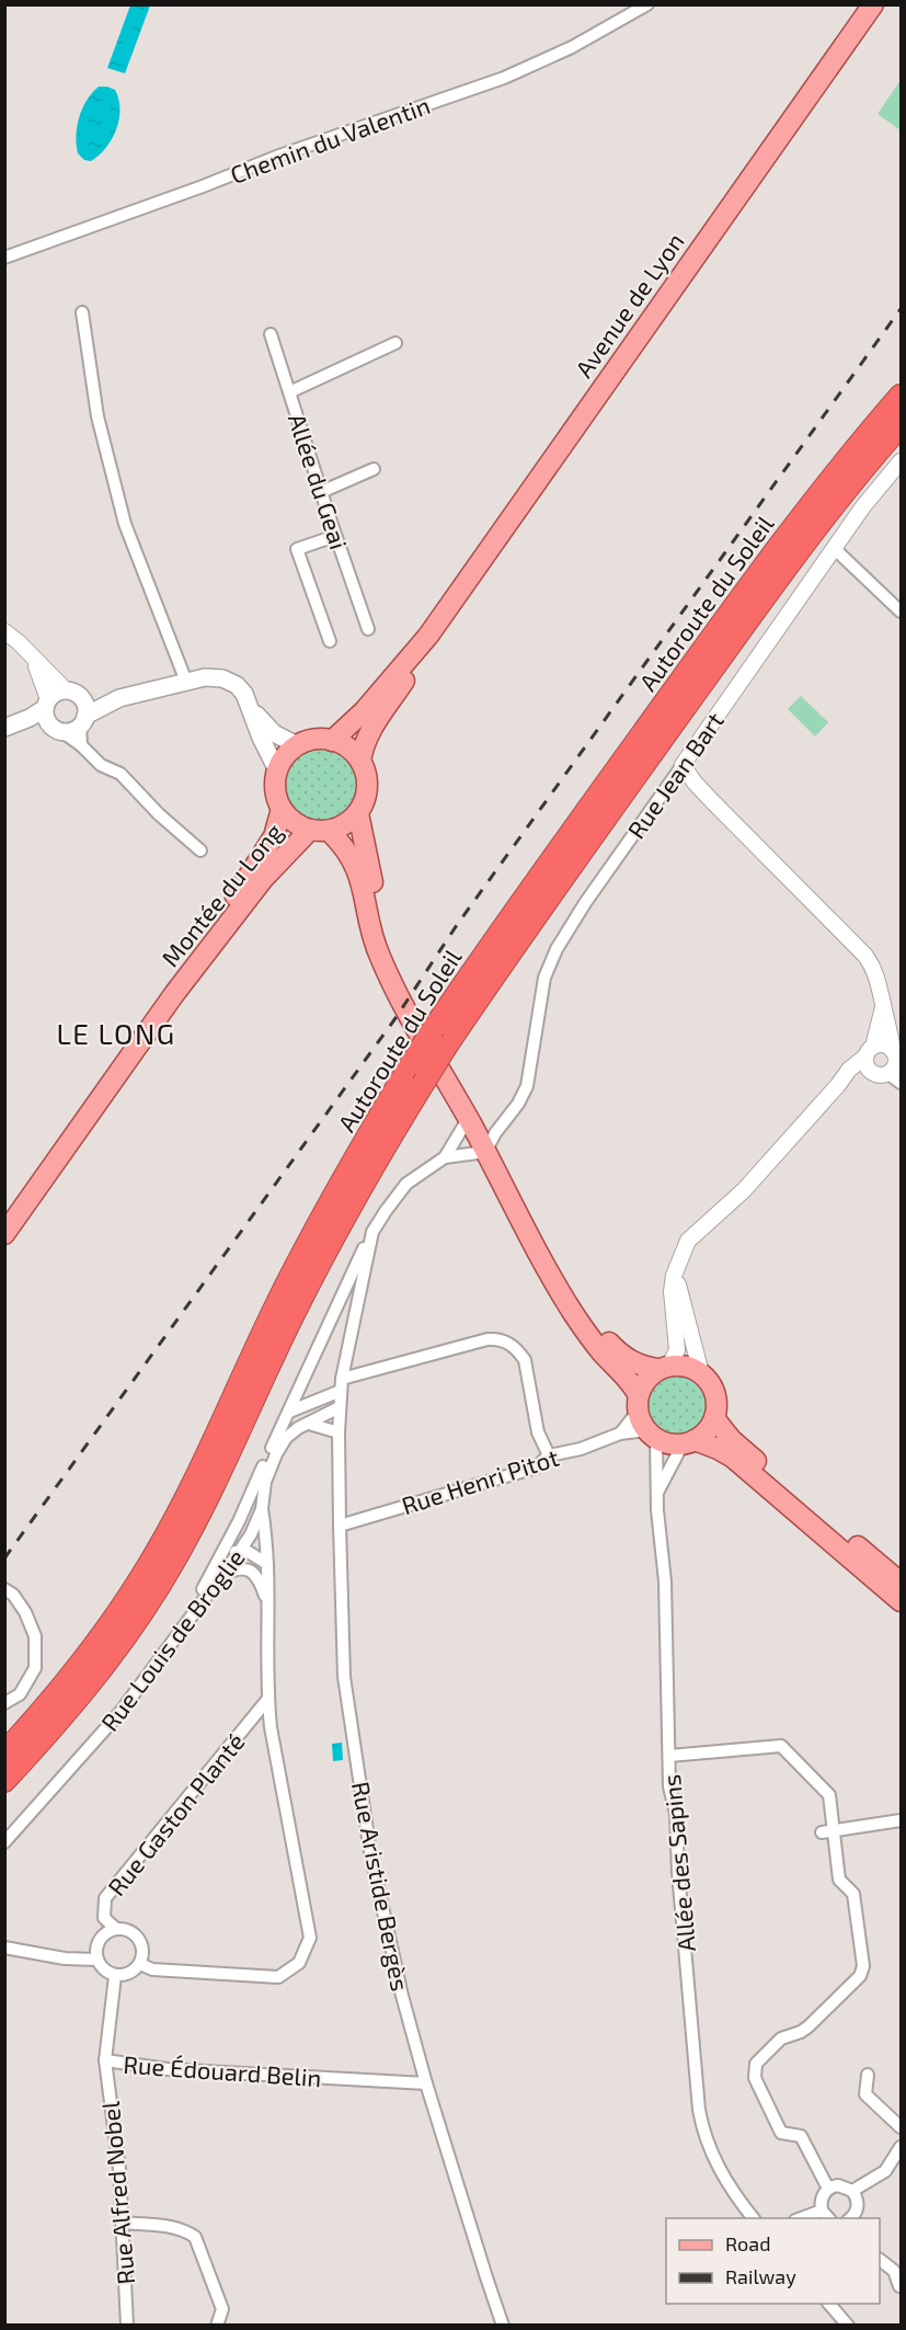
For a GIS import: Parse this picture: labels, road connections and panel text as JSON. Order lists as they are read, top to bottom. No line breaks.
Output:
{"streets":{"highway":["Autoroute du Soleil"],"main road":["Avenue de Lyon","Montée du Long"],"street":["Chemin du Valentin","Allée du Geai","Rue Jean Bart","Rue Henri Pitot","Rue Louis de Broglie","Rue Gaston Planté","Allée des Sapins","Rue Aristide Bergès","Rue Édouard Belin","Rue Alfred Nobel"]},"crossings":[["Avenue de Lyon","Montée du Long"],["Rue Henri Pitot","Allée des Sapins"],["Rue Henri Pitot","Rue Aristide Bergès"],["Rue Gaston Planté","Rue Édouard Belin"],["Rue Aristide Bergès","Rue Édouard Belin"],["Rue Édouard Belin","Rue Alfred Nobel"]],"districts":["LE LONG"],"legend":["Road","Railway"]}
